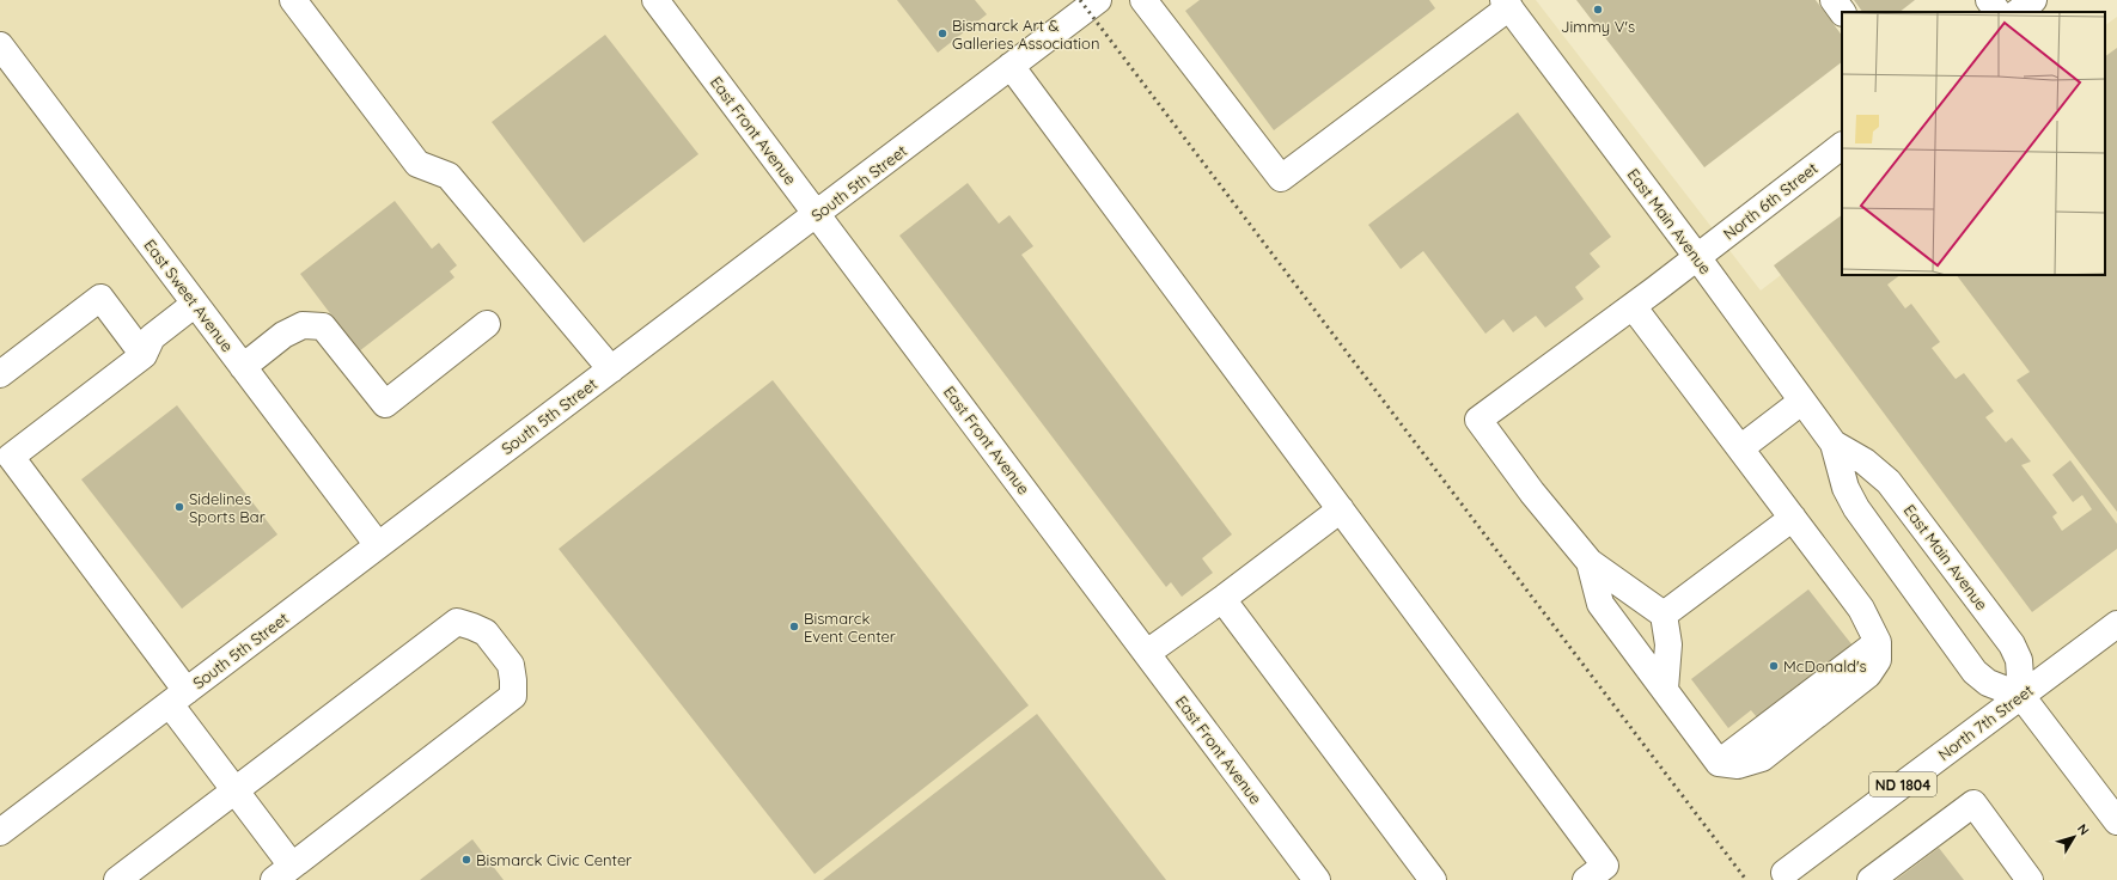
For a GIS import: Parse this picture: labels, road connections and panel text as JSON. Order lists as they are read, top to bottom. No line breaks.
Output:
{"streets":{"street":["East Front Avenue","South 5th Street","North 6th Street","East Main Avenue","East Sweet Avenue","North 7th Street","ND 1804"]},"crossings":[["East Front Avenue","South 5th Street"],["South 5th Street","East Sweet Avenue"],["North 6th Street","East Main Avenue"],["East Main Avenue","North 7th Street"]],"places":["Jimmy V's","Bismarck Art & Galleries Association","Sidelines Sports Bar","Bismarck Event Center","McDonald's","Bismarck Civic Center"],"north":"top right"}
